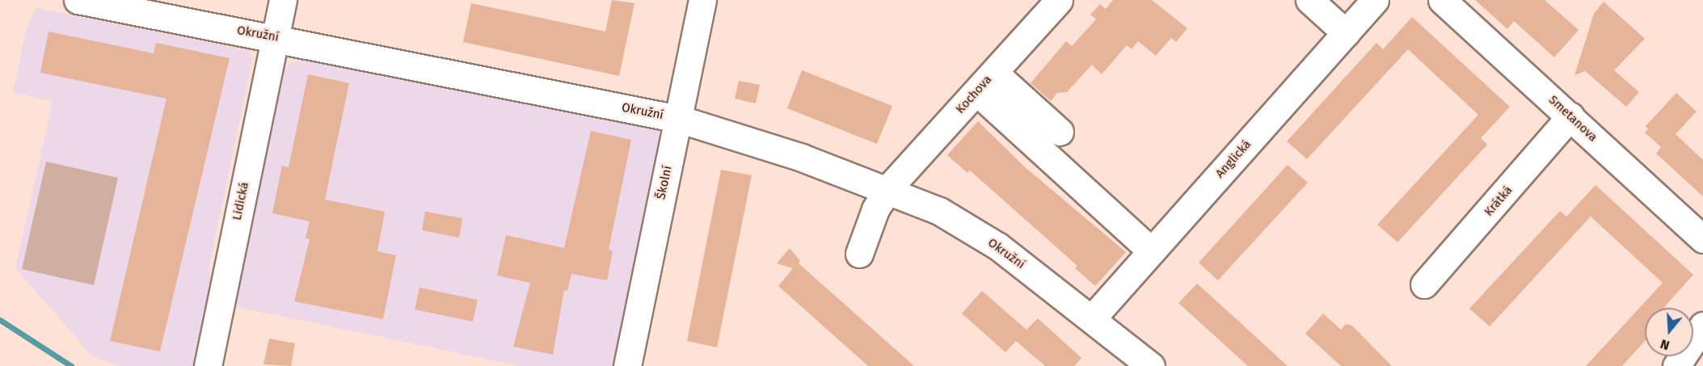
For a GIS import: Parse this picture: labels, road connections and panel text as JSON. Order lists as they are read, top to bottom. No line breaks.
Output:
{"streets":{"street":["Okružní","Kochova","Smetanova","Anglická","Školní","Lidická","Krátká"]},"crossings":[["Okružní","Kochova"],["Okružní","Anglická"],["Okružní","Školní"],["Okružní","Lidická"],["Smetanova","Krátká"]],"north":"bottom"}
